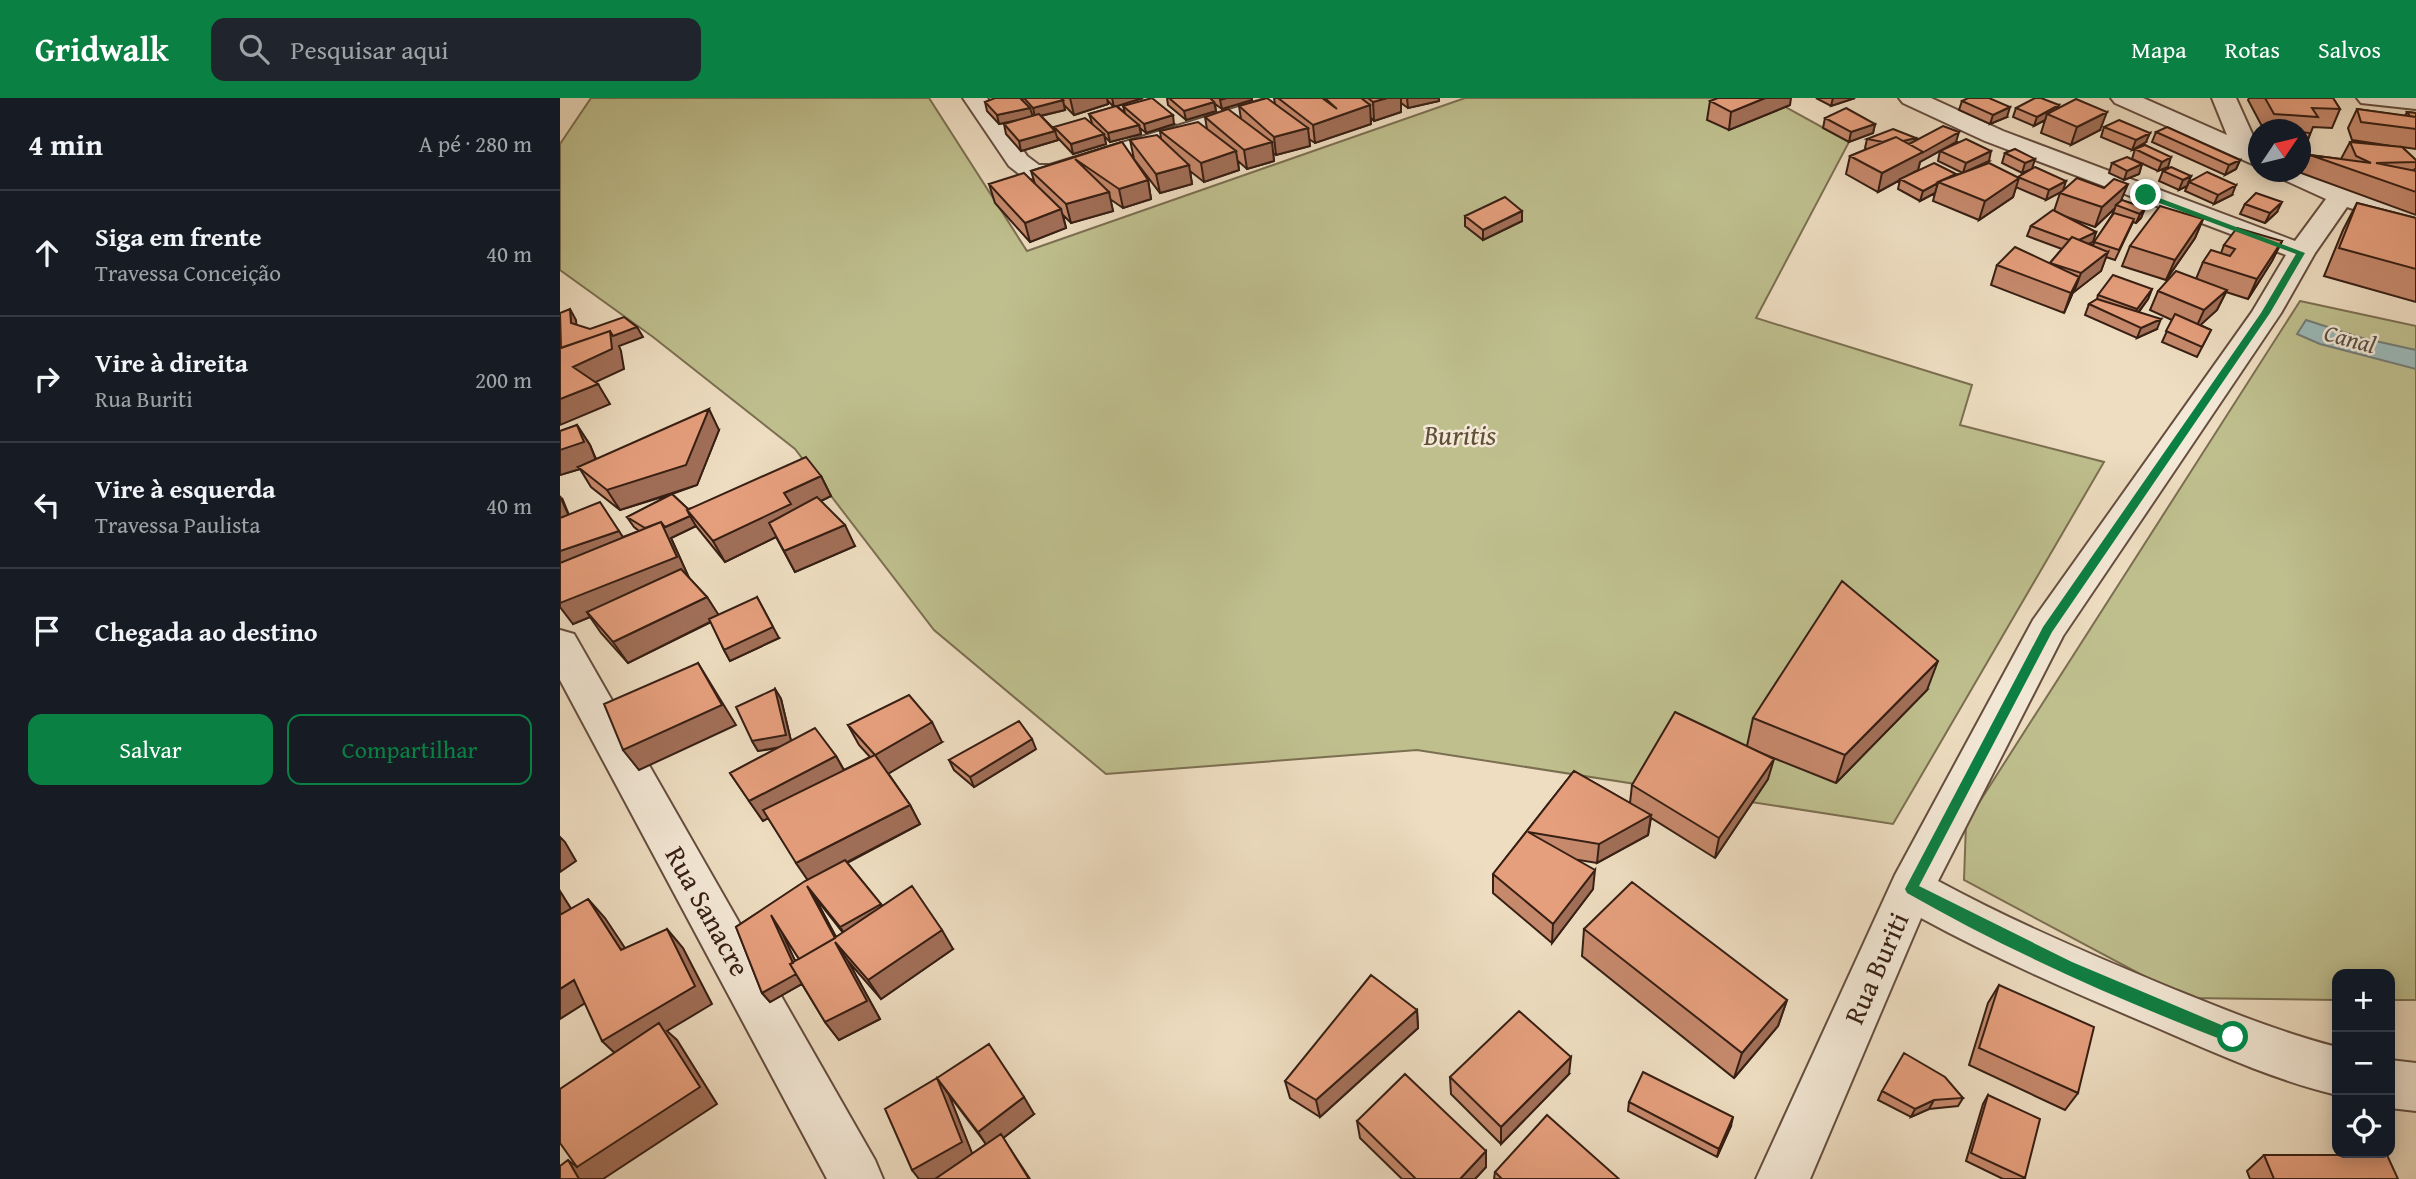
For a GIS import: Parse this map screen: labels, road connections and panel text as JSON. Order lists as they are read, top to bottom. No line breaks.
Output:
{"streets":{"street":["Rua Sanacre","Rua Buriti"]},"water":["Canal"],"parks":["Buritis"],"north":"top right","page":{"header":"Gridwalk","search":"Pesquisar aqui","nav":["Mapa","Rotas","Salvos"],"heading":["4 min","A pé · 280 m"],"list":[["Siga em frente","Travessa Conceição","40 m"],["Vire à direita","Rua Buriti","200 m"],["Vire à esquerda","Travessa Paulista","40 m"],"Chegada ao destino"],"buttons":["Salvar","Compartilhar"],"map_buttons":["+","−"]}}
